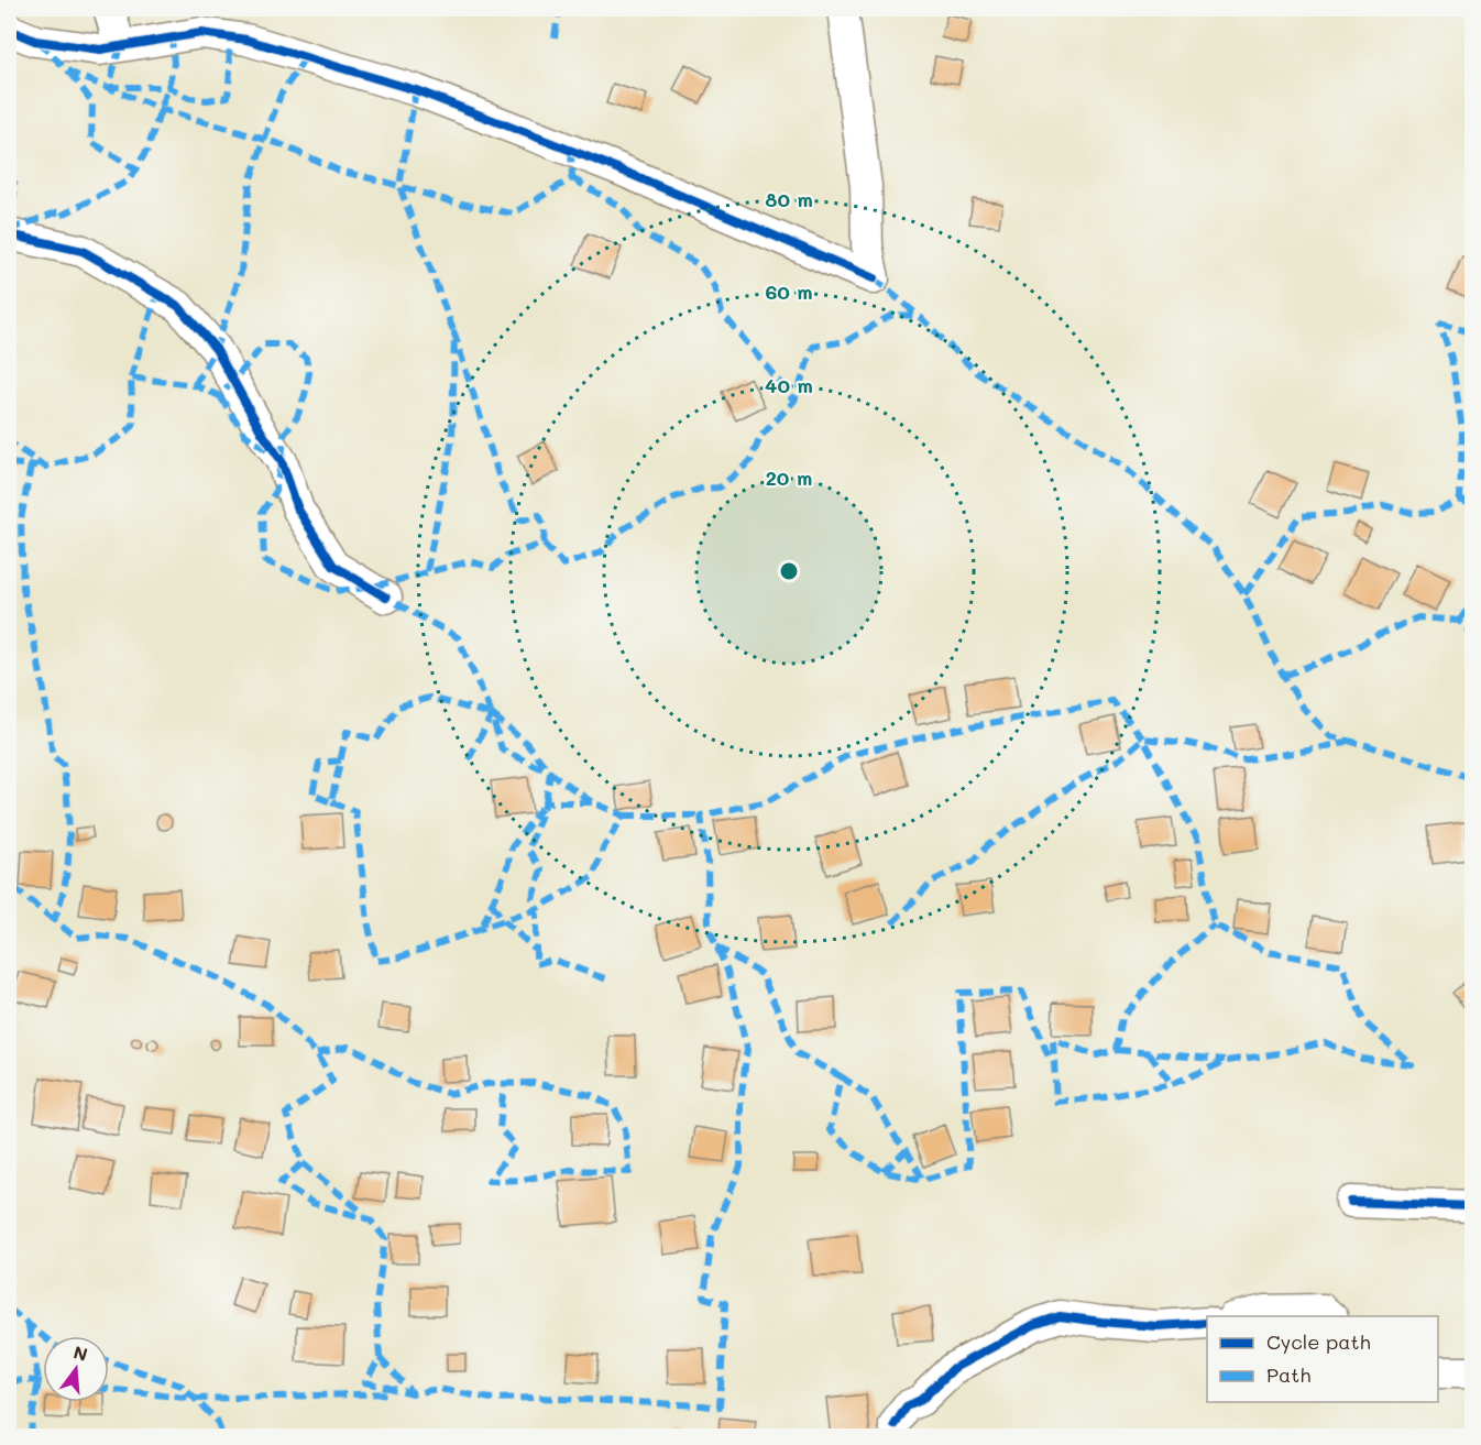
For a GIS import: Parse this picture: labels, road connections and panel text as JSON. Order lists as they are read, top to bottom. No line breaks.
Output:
{"legend":["Cycle path","Path"],"north":"top","rings":["80 m","60 m","40 m","20 m"]}
